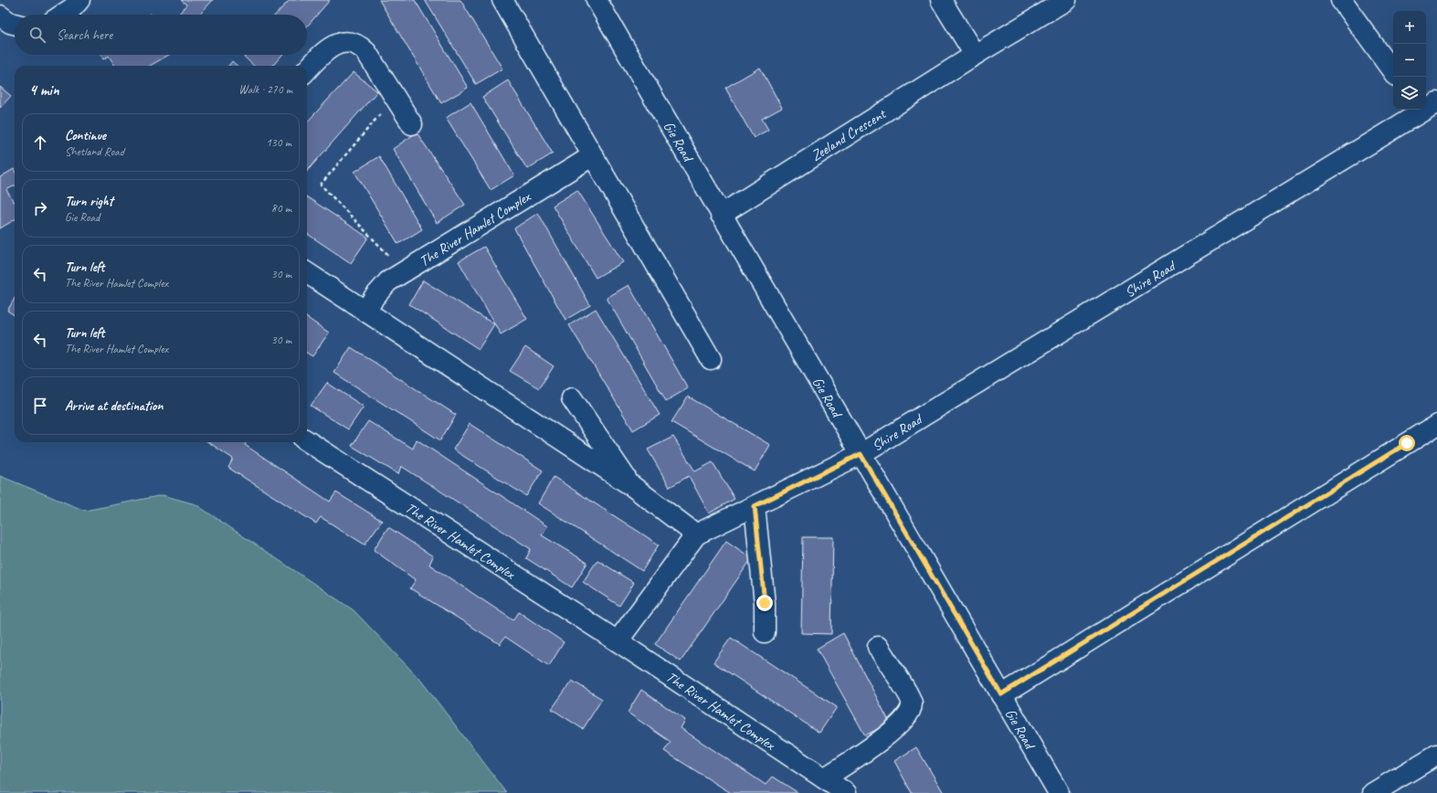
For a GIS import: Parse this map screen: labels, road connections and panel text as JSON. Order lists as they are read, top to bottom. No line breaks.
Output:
{"streets":{"street":["Zeeland Crescent","Gie Road","The River Hamlet Complex","Shire Road"]},"crossings":[["Zeeland Crescent","Gie Road"],["Gie Road","Shire Road"]],"page":{"map_buttons":["+","−"],"search":"Search here","heading":["4 min","Walk · 270 m"],"list":[["Continue","Shetland Road","130 m"],["Turn right","Gie Road","80 m"],["Turn left","The River Hamlet Complex","30 m"],["Turn left","The River Hamlet Complex","30 m"],"Arrive at destination"]}}
